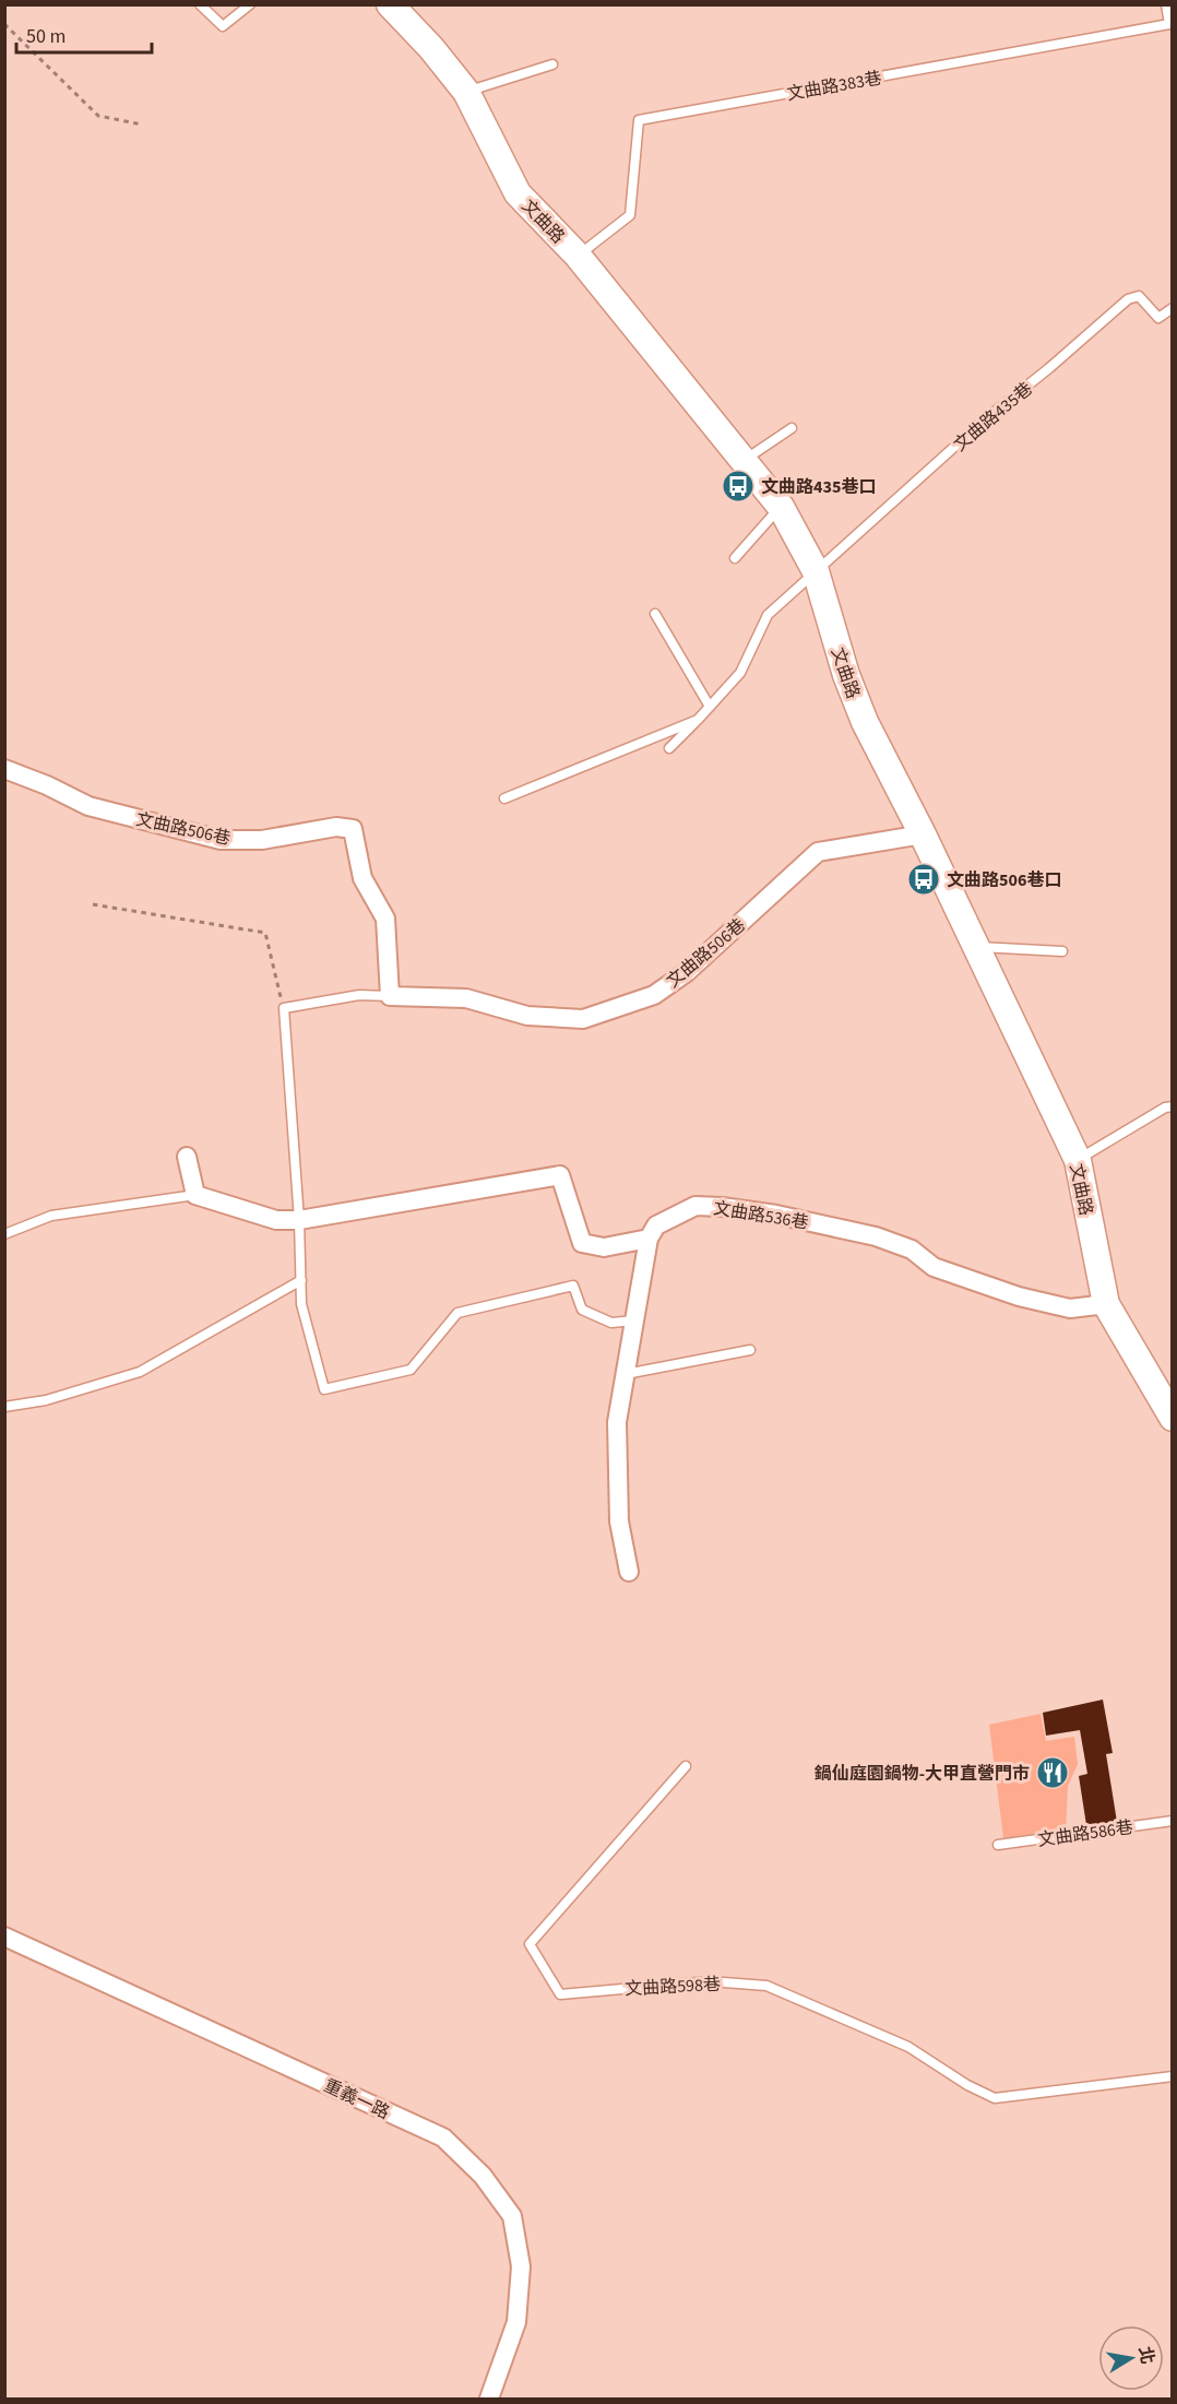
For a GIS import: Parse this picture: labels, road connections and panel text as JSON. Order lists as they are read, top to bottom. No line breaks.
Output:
{"streets":{"street":["文曲路","文曲路506巷","文曲路536巷","重義一路"],"lane":["文曲路383巷","文曲路435巷","文曲路586巷","文曲路598巷"]},"crossings":[["文曲路383巷","文曲路"],["文曲路","文曲路435巷"],["文曲路","文曲路506巷"],["文曲路","文曲路536巷"]],"places":{"bus stop":["文曲路435巷口","文曲路506巷口"],"restaurant":["鍋仙庭園鍋物-大甲直營門市"]},"scale_bar":"50 m","north":"right"}
